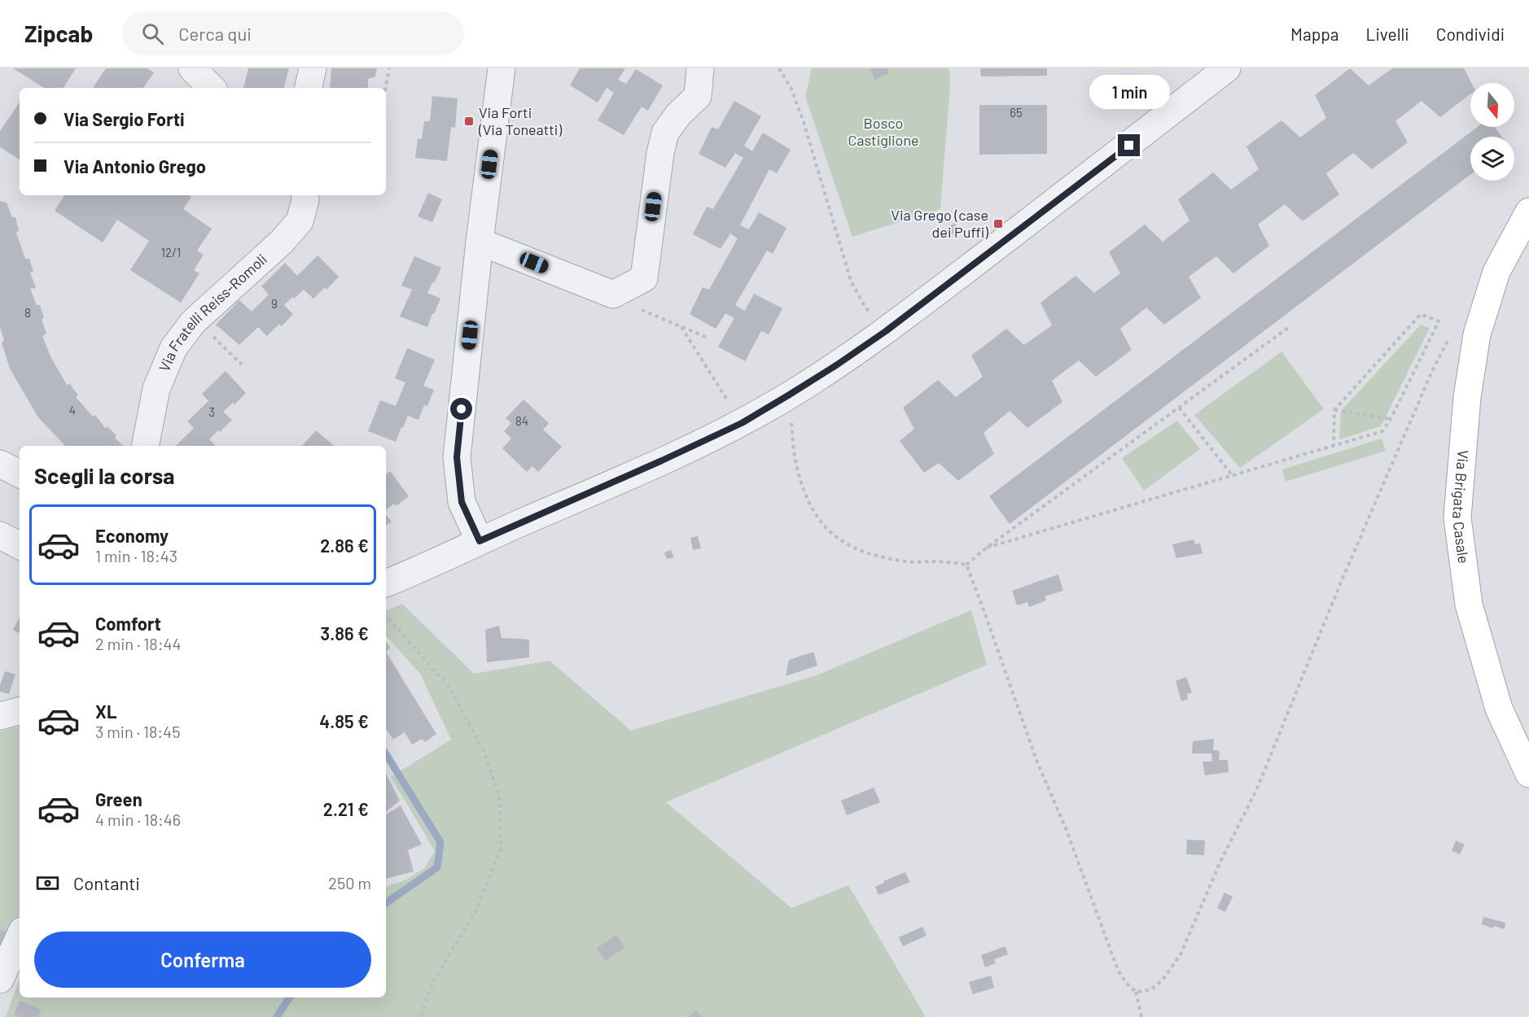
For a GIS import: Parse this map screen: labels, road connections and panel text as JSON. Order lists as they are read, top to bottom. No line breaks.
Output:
{"streets":{"main road":["Via Brigata Casale"],"street":["Via Fratelli Reiss-Romoli"]},"parks":["Bosco Castiglione"],"places":{"transit":["Via Forti (Via Toneatti)","Via Grego (case dei Puffi)"]},"house_numbers":["65","12/1","9","8","4","3","84"],"north":"bottom","page":{"header":"Zipcab","search":"Cerca qui","nav":["Mappa","Livelli","Condividi"],"bubble":"1 min","banner":["Via Sergio Forti","Via Antonio Grego"],"heading":"Scegli la corsa","list":[{"name":"Economy","note":"1 min · 18:43","value":"2.86 €"},{"name":"Comfort","note":"2 min · 18:44","value":"3.86 €"},{"name":"XL","note":"3 min · 18:45","value":"4.85 €"},{"name":"Green","note":"4 min · 18:46","value":"2.21 €"}],"pay":["Contanti","250 m"],"buttons":"Conferma"}}
